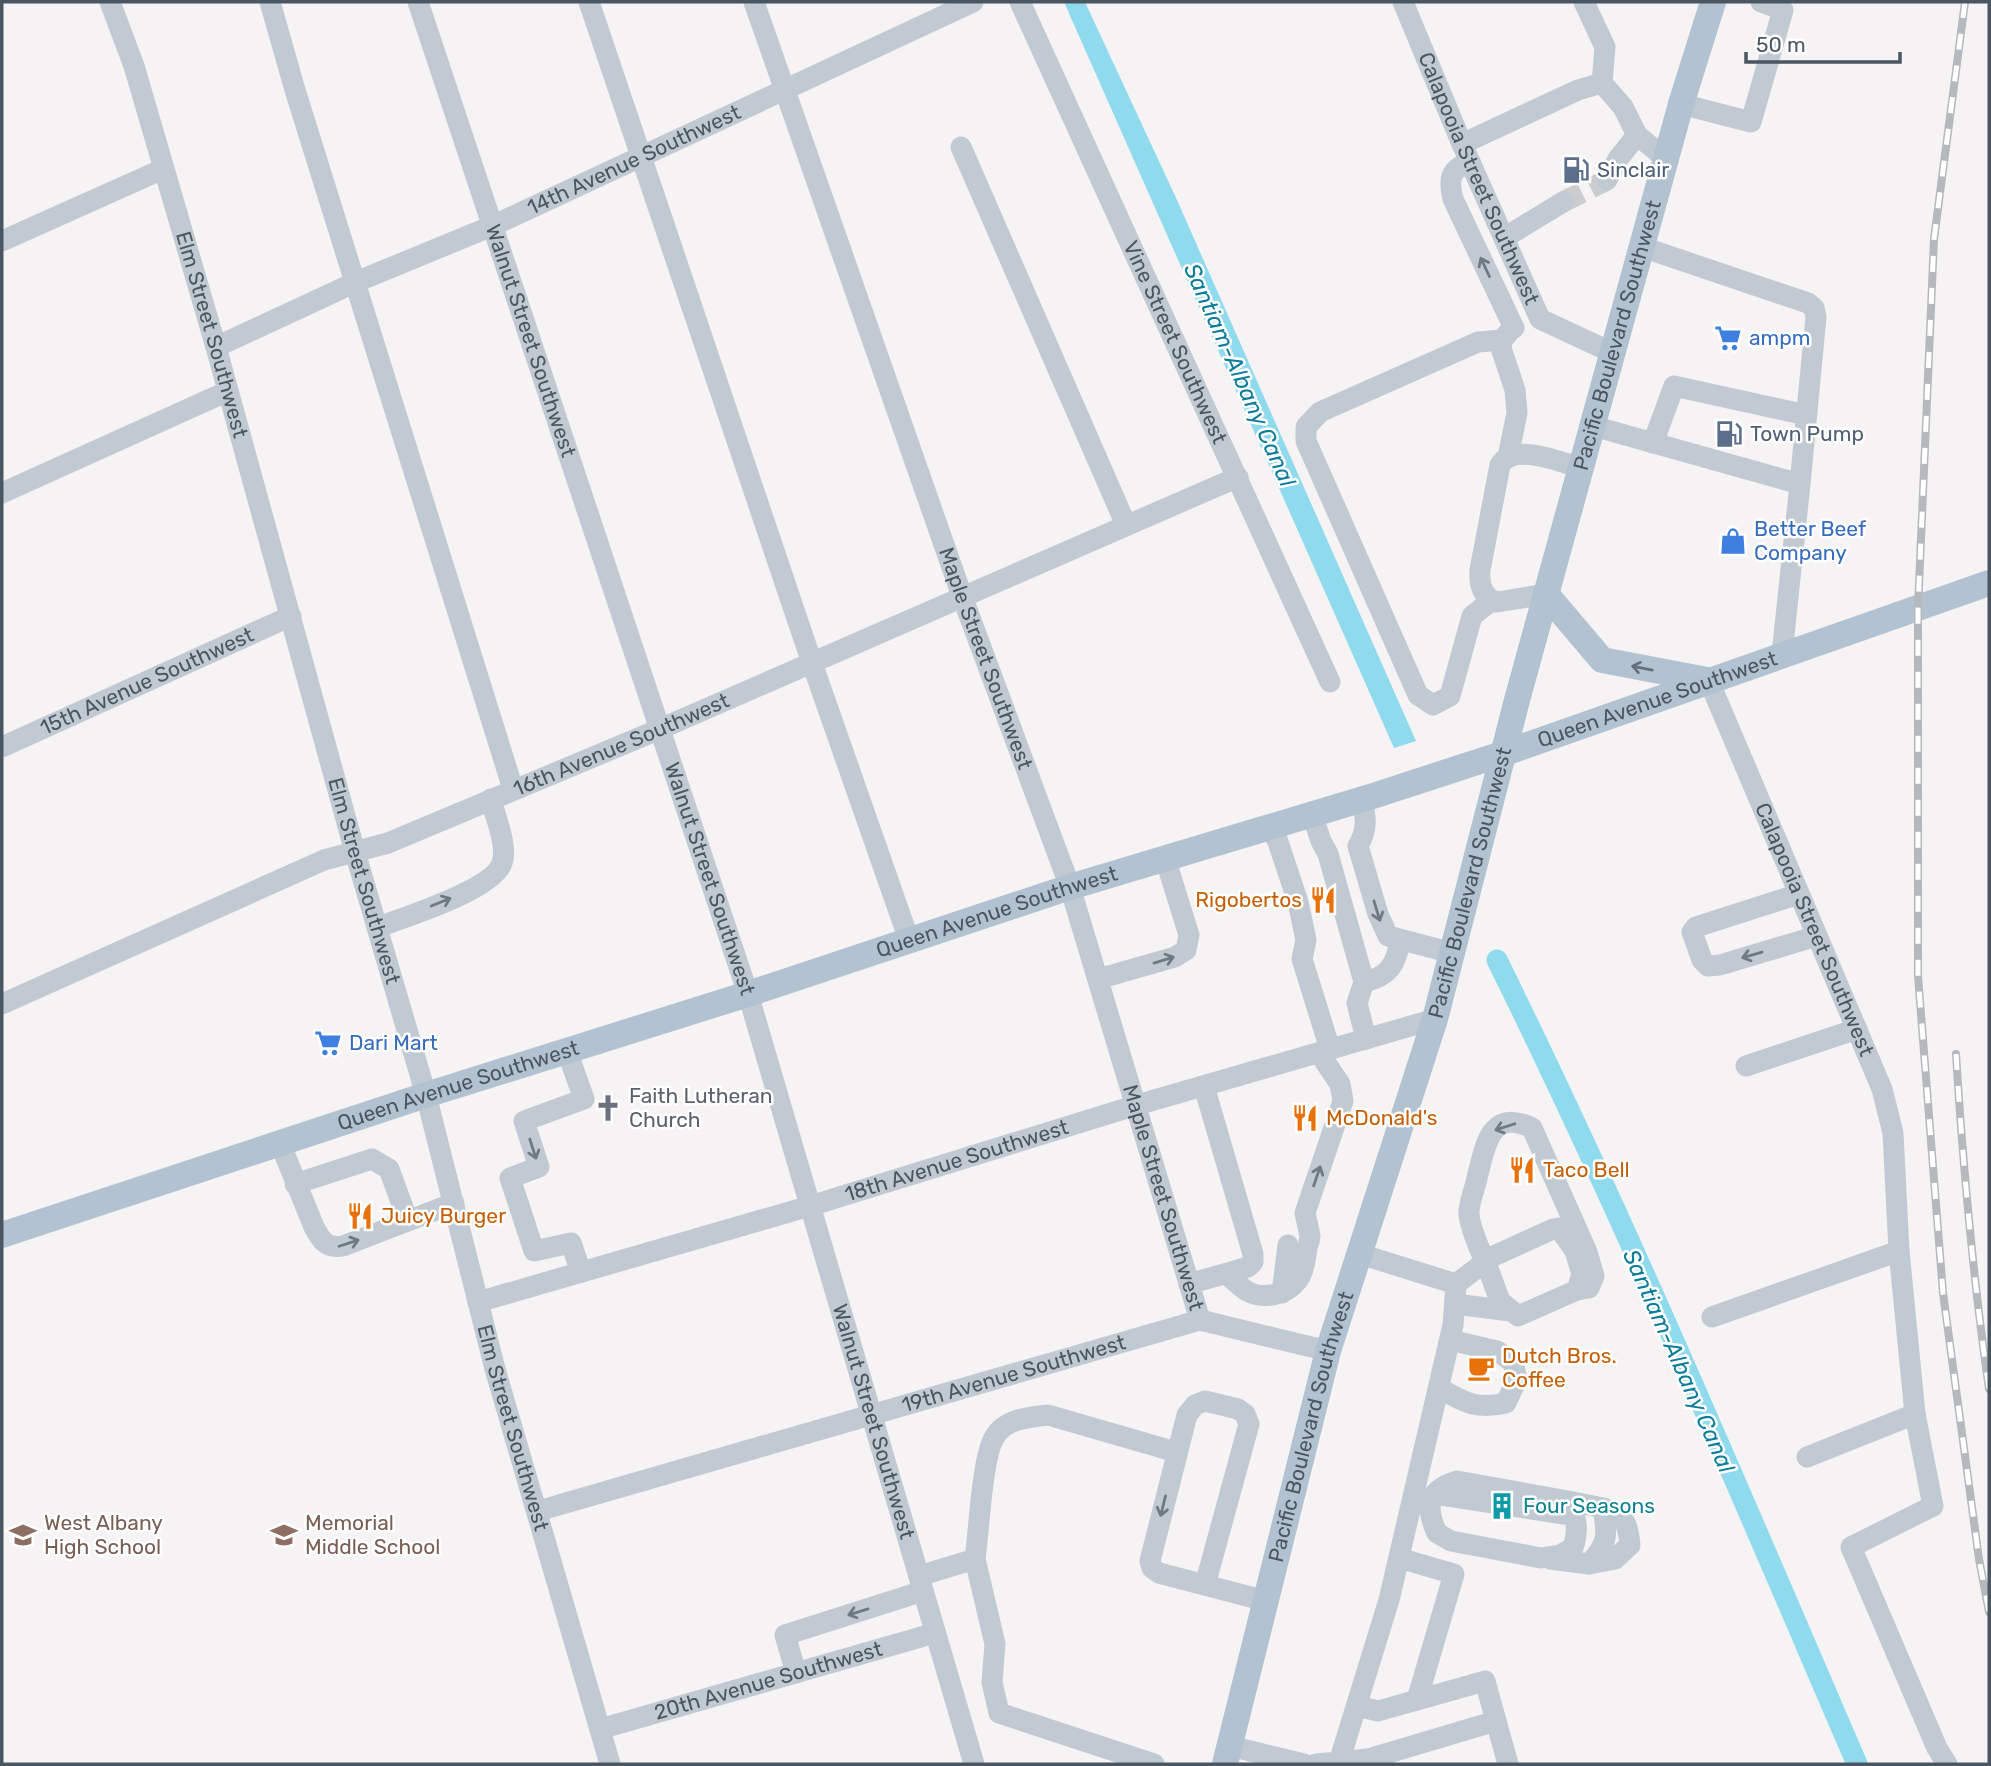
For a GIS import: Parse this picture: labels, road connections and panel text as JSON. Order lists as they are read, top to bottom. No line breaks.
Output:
{"streets":{"main road":["Pacific Boulevard Southwest","Queen Avenue Southwest"],"street":["14th Avenue Southwest","Calapooia Street Southwest","Elm Street Southwest","Walnut Street Southwest","Vine Street Southwest","Maple Street Southwest","15th Avenue Southwest","16th Avenue Southwest","18th Avenue Southwest","19th Avenue Southwest","20th Avenue Southwest"]},"crossings":[["14th Avenue Southwest","Elm Street Southwest"],["14th Avenue Southwest","Walnut Street Southwest"],["14th Avenue Southwest","Maple Street Southwest"],["Calapooia Street Southwest","Pacific Boulevard Southwest"],["Calapooia Street Southwest","Queen Avenue Southwest"],["Elm Street Southwest","15th Avenue Southwest"],["Elm Street Southwest","Queen Avenue Southwest"],["Elm Street Southwest","16th Avenue Southwest"],["Elm Street Southwest","18th Avenue Southwest"],["Elm Street Southwest","19th Avenue Southwest"],["Elm Street Southwest","20th Avenue Southwest"],["Pacific Boulevard Southwest","Queen Avenue Southwest"],["Pacific Boulevard Southwest","18th Avenue Southwest"],["Walnut Street Southwest","Queen Avenue Southwest"],["Walnut Street Southwest","16th Avenue Southwest"],["Walnut Street Southwest","18th Avenue Southwest"],["Walnut Street Southwest","19th Avenue Southwest"],["Walnut Street Southwest","20th Avenue Southwest"],["Vine Street Southwest","16th Avenue Southwest"],["Maple Street Southwest","Queen Avenue Southwest"],["Maple Street Southwest","16th Avenue Southwest"],["Maple Street Southwest","18th Avenue Southwest"],["Maple Street Southwest","19th Avenue Southwest"]],"water":["Santiam-Albany Canal"],"places":{"fuel station":["Sinclair","Town Pump"],"supermarket":["ampm","Dari Mart"],"shop":["Better Beef Company"],"restaurant":["Rigobertos","McDonald's","Taco Bell","Juicy Burger"],"church":["Faith Lutheran Church"],"cafe":["Dutch Bros. Coffee"],"building":["Four Seasons"],"school or university":["West Albany High School","Memorial Middle School"]},"scale_bar":"50 m"}
